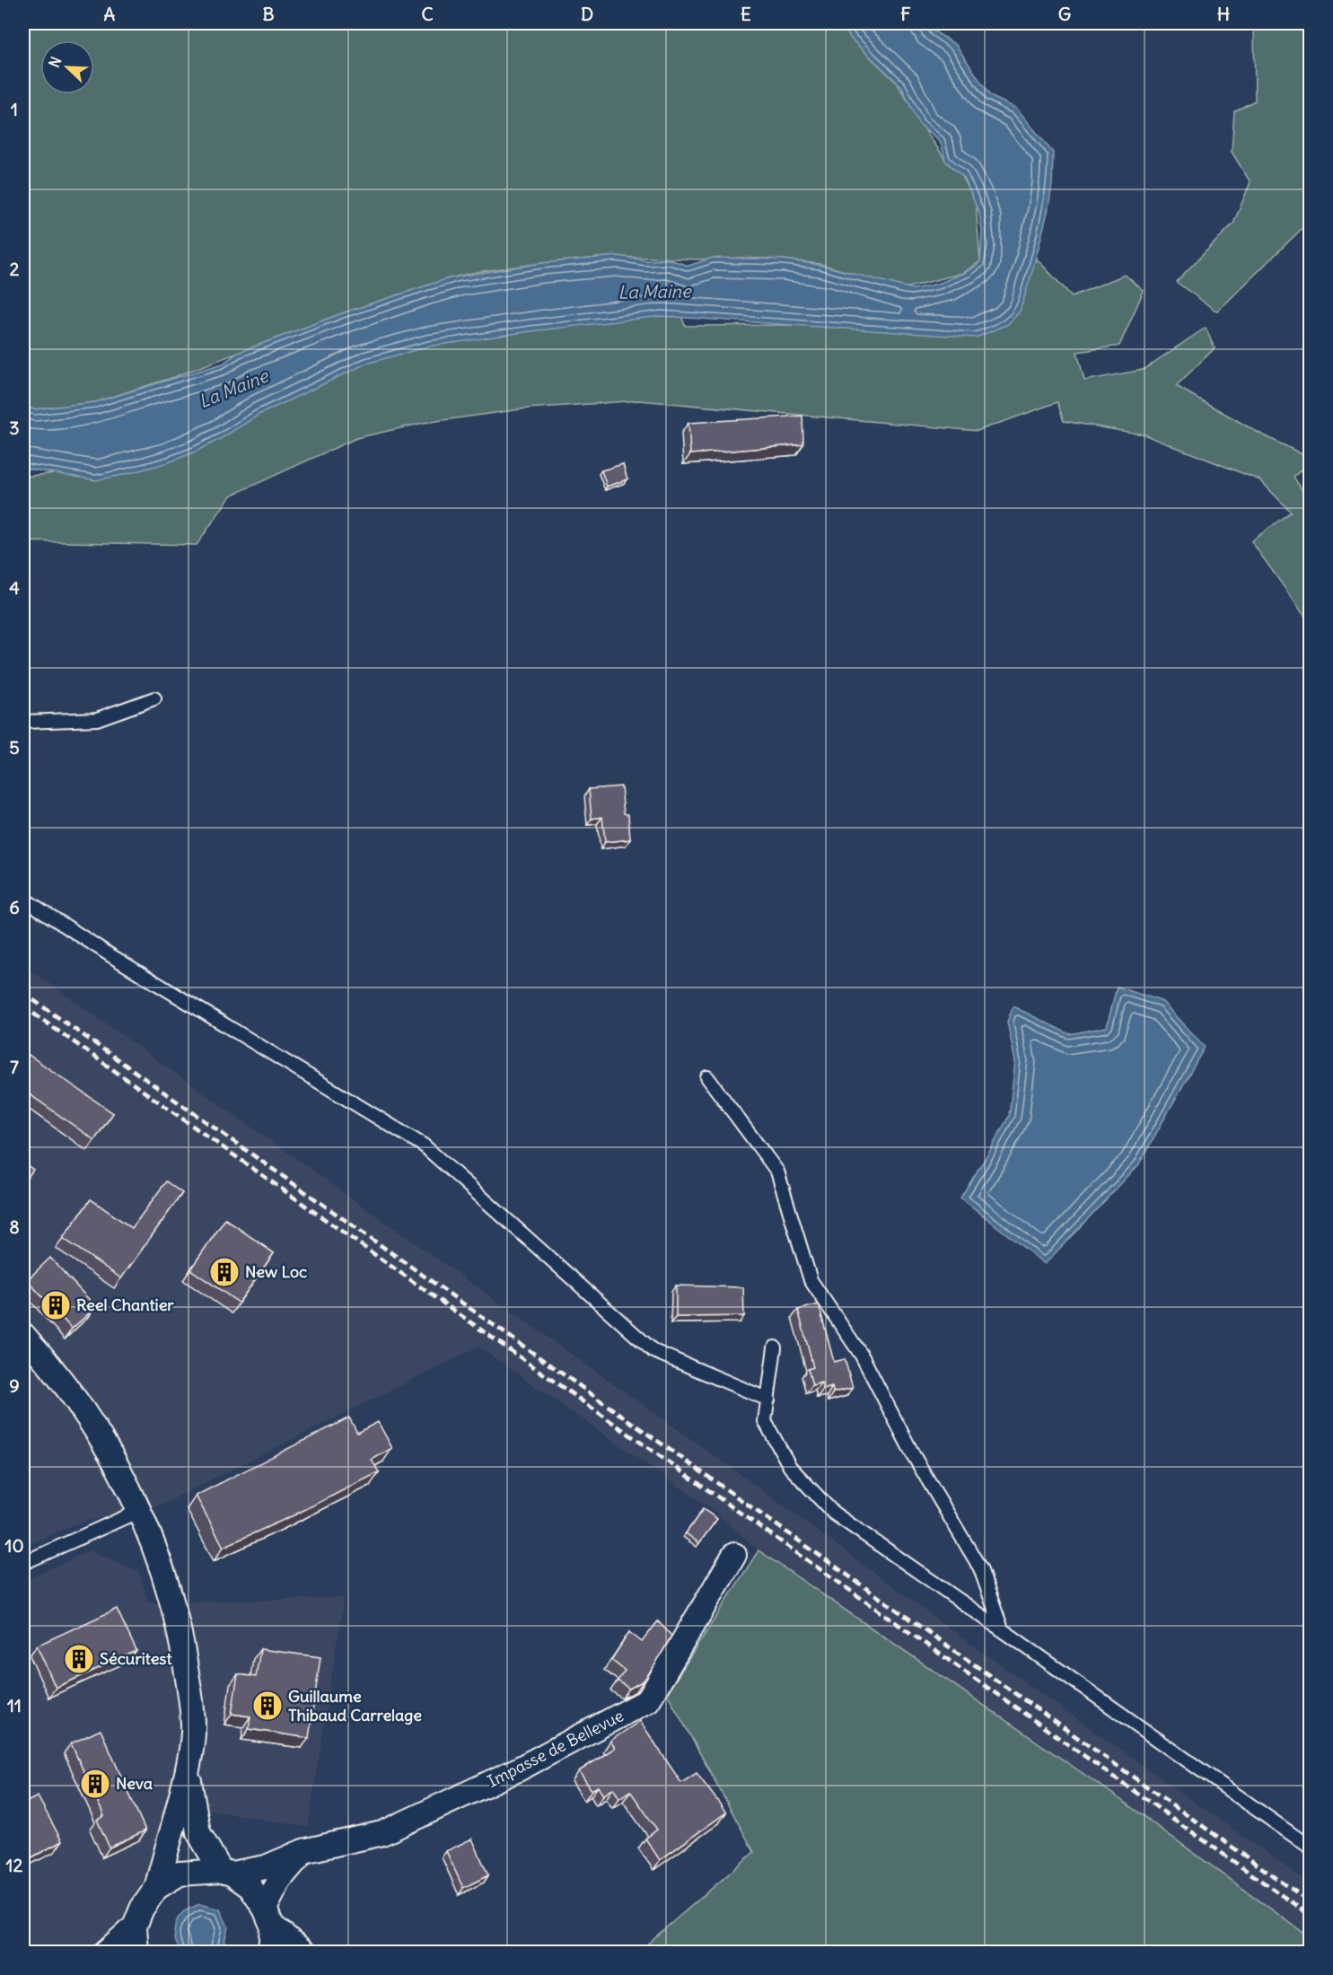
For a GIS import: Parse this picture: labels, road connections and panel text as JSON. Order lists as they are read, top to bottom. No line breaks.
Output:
{"streets":{"street":["Impasse de Bellevue"]},"water":["La Maine"],"places":{"building":["New Loc","Reel Chantier","Sécuritest","Guillaume Thibaud Carrelage","Neva"]},"north":"top left","grid":{"columns":["A","B","C","D","E","F","G","H"],"rows":["1","2","3","4","5","6","7","8","9","10","11","12"]}}
